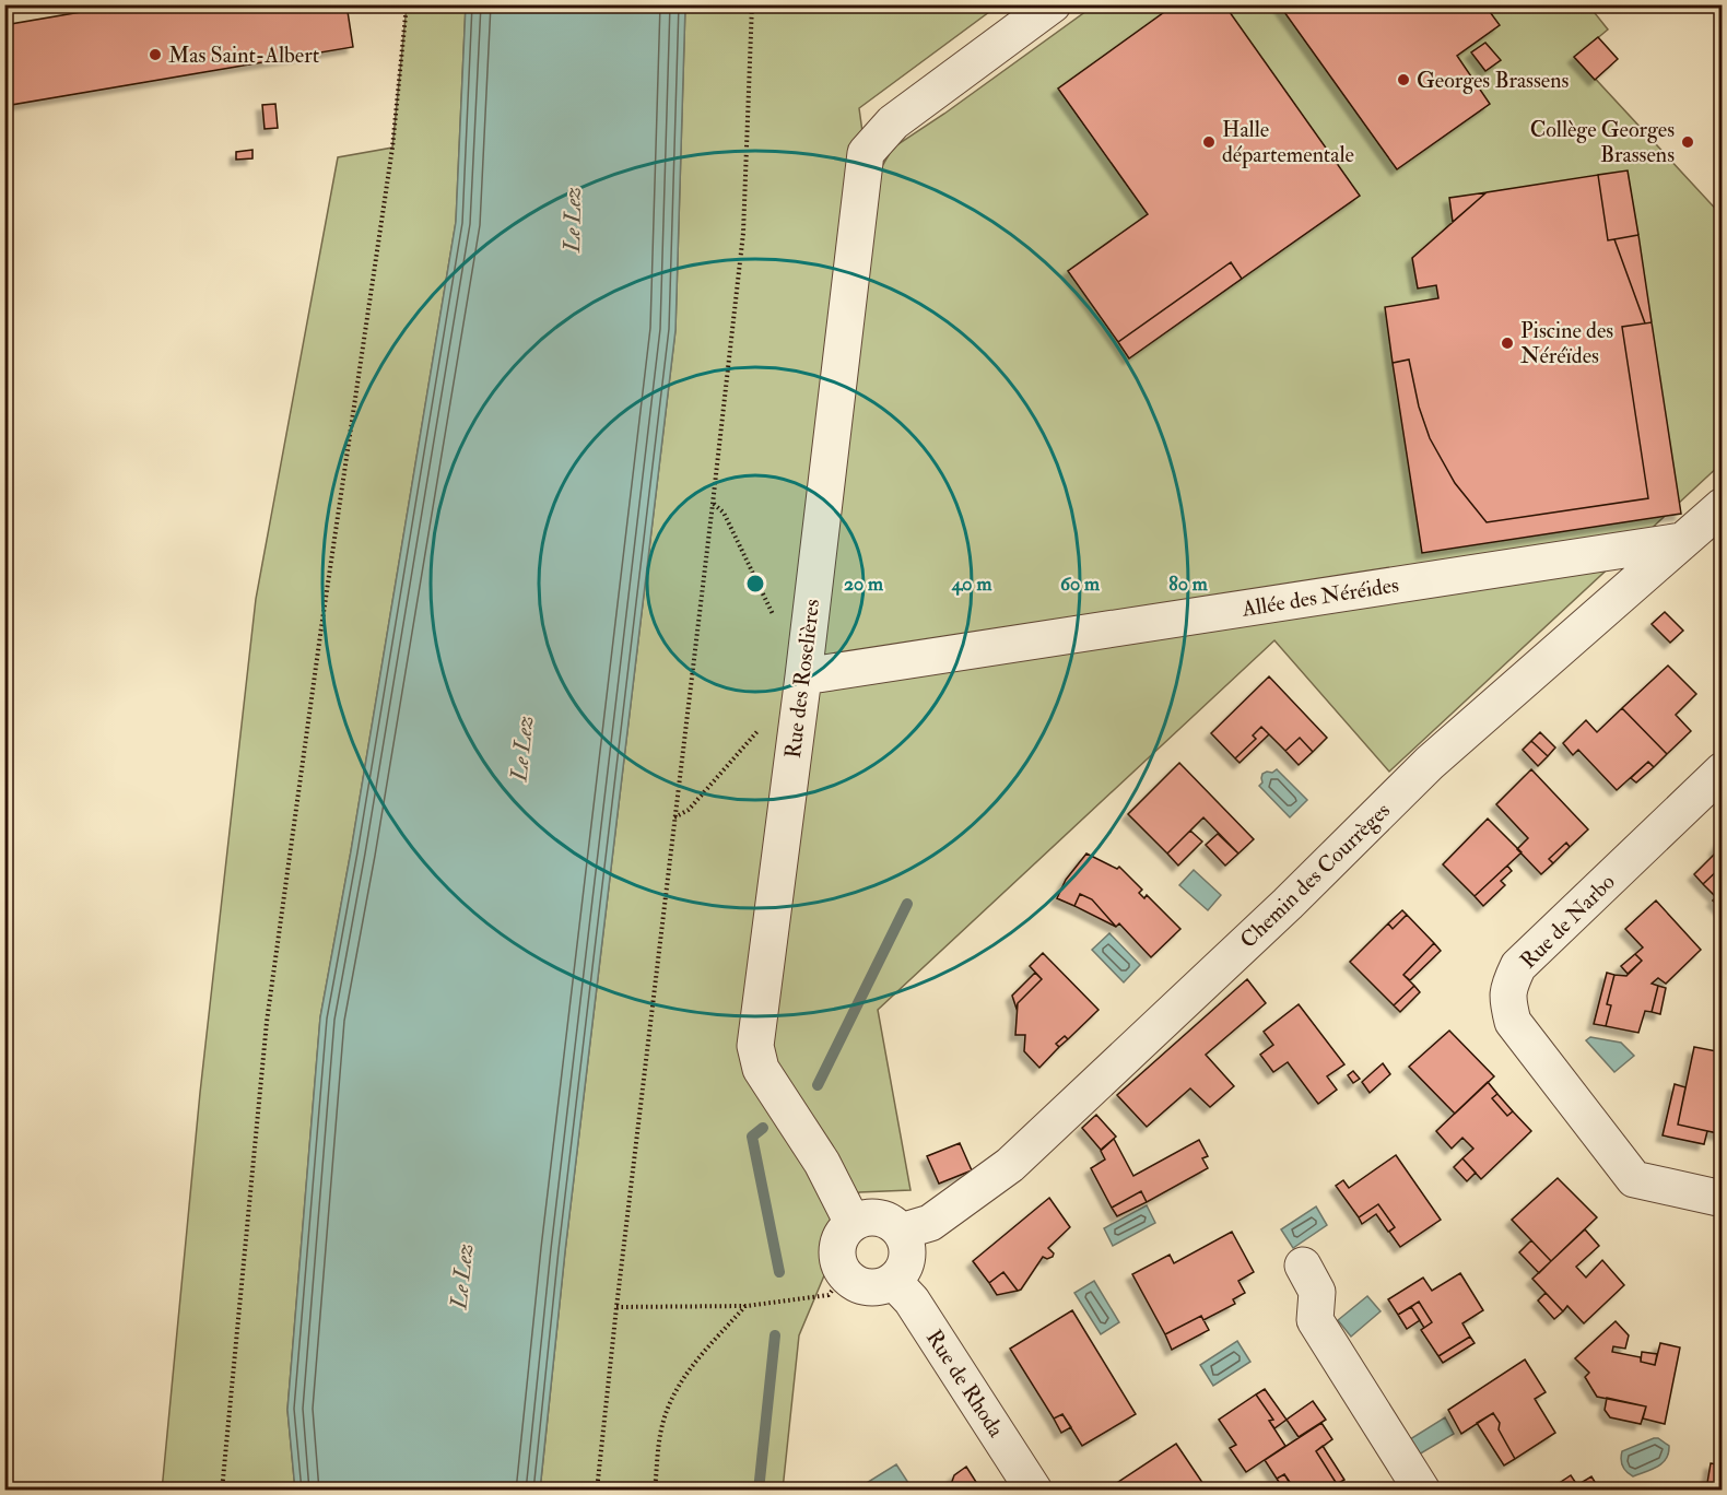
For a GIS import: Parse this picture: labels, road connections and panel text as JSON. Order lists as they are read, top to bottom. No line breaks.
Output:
{"streets":{"street":["Allée des Néréides","Rue des Roselières","Chemin des Courrèges","Rue de Narbo","Rue de Rhoda"]},"crossings":[["Allée des Néréides","Rue des Roselières"],["Allée des Néréides","Chemin des Courrèges"],["Rue des Roselières","Chemin des Courrèges"],["Rue des Roselières","Rue de Rhoda"],["Chemin des Courrèges","Rue de Rhoda"]],"water":["Le Lez"],"places":["Mas Saint-Albert","Georges Brassens","Halle départementale","Collège Georges Brassens","Piscine des Néréïdes"],"rings":["20 m","40 m","60 m","80 m"]}
